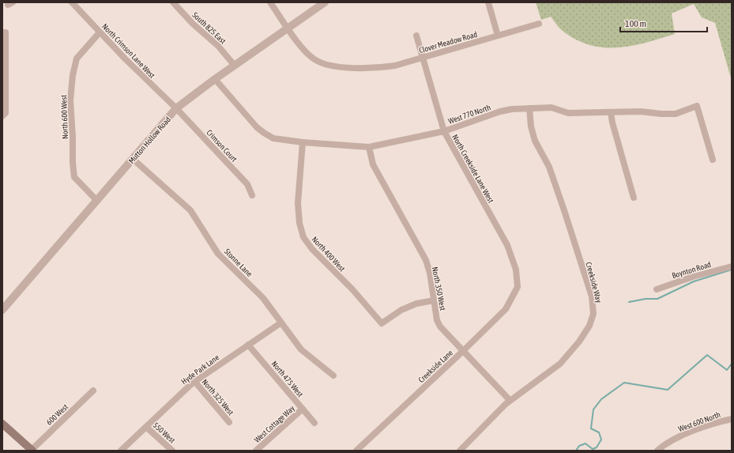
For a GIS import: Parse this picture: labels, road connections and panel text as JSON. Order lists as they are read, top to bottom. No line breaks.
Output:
{"streets":{"street":["South 825 East","Clover Meadow Road","North Crimson Lane West","West 770 North","North 600 West","Mutton Hollow Road","Crimson Court","North Creekside Lane West","North 400 West","Stonne Lane","Boynton Road","Creekside Way","North 350 West","Creekside Lane","Hyde Park Lane","North 475 West","North 325 West","600 West","West 600 North","West Cottage Way","550 West"]},"crossings":[["South 825 East","Mutton Hollow Road"],["Clover Meadow Road","Mutton Hollow Road"],["Clover Meadow Road","North Creekside Lane West"],["North Crimson Lane West","North 600 West"],["North Crimson Lane West","Mutton Hollow Road"],["North Crimson Lane West","Crimson Court"],["West 770 North","Mutton Hollow Road"],["West 770 North","North Creekside Lane West"],["West 770 North","North 400 West"],["West 770 North","Creekside Way"],["West 770 North","North 350 West"],["North 600 West","Mutton Hollow Road"],["Mutton Hollow Road","Crimson Court"],["Mutton Hollow Road","Stonne Lane"],["North Creekside Lane West","Creekside Lane"],["North 400 West","North 350 West"],["Stonne Lane","Hyde Park Lane"],["Creekside Way","North 350 West"],["North 350 West","Creekside Lane"],["Hyde Park Lane","North 475 West"],["Hyde Park Lane","North 325 West"],["Hyde Park Lane","550 West"],["North 475 West","West Cottage Way"]],"scale_bar":"100 m"}
